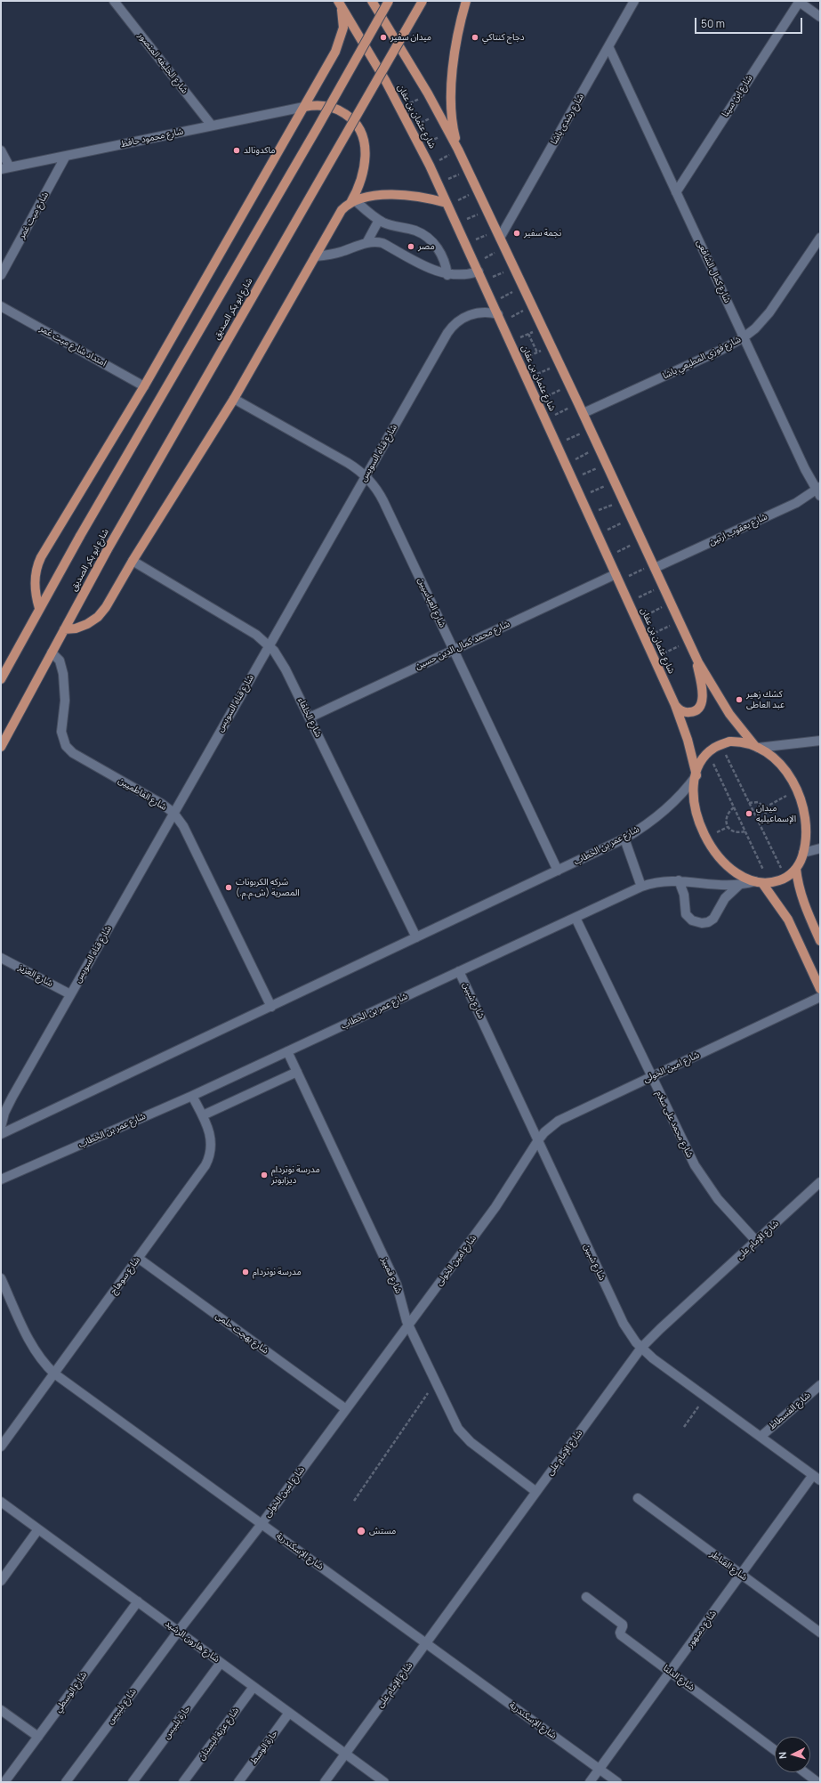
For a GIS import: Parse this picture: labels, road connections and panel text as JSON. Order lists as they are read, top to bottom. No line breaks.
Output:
{"streets":{"main road":["شارع عثمان بن عفان","شارع ابو بكر الصديق"],"street":["شارع الخليفه المنصور","شارع ابن سينا","شارع رشدى باشا","شارع محمود حافظ","شارع ميت غمر","شارع كمال الشافعى","امتداد شارع ميت غمر","شارع فوزي المطيعي باشا","شارع قناه السويس","شارع يعقوب ارتين","شارع العباسيين","شارع محمد كمال الدين حسين","شارع الخلفاء","شارع الفاطميين","شارع عمر بن الخطاب","شارع العزيز","شارع شبين","شارع امين الخولى","شارع محمد على سلام","شارع الإمام على","شارع سوهاج","شارع قمبيز","شارع بهجت حلمى","شارع الفسطاط","شارع الإسكندرية","شارع القناطر","شارع دمنهور","شارع هارون الرشيد","شارع الدلتا","شارع الوسطي","شارع بلبيس","حارة بلبيس","شارع عزبة البستان","حارة الوسط"]},"crossings":[["شارع الخليفه المنصور","شارع محمود حافظ"],["شارع ابن سينا","شارع كمال الشافعى"],["شارع عثمان بن عفان","شارع قناه السويس"],["شارع عثمان بن عفان","شارع محمد كمال الدين حسين"],["شارع عثمان بن عفان","شارع عمر بن الخطاب"],["شارع رشدى باشا","شارع كمال الشافعى"],["شارع محمود حافظ","شارع ميت غمر"],["شارع كمال الشافعى","شارع فوزي المطيعي باشا"],["شارع كمال الشافعى","شارع يعقوب ارتين"],["شارع ابو بكر الصديق","شارع الفاطميين"],["شارع قناه السويس","شارع العباسيين"],["شارع قناه السويس","شارع الخلفاء"],["شارع قناه السويس","شارع الفاطميين"],["شارع قناه السويس","شارع العزيز"],["شارع العباسيين","شارع محمد كمال الدين حسين"],["شارع العباسيين","شارع عمر بن الخطاب"],["شارع محمد كمال الدين حسين","شارع الخلفاء"],["شارع الخلفاء","شارع عمر بن الخطاب"],["شارع الفاطميين","شارع عمر بن الخطاب"],["شارع عمر بن الخطاب","شارع شبين"],["شارع عمر بن الخطاب","شارع محمد على سلام"],["شارع عمر بن الخطاب","شارع سوهاج"],["شارع عمر بن الخطاب","شارع قمبيز"],["شارع شبين","شارع امين الخولى"],["شارع شبين","شارع الإمام على"],["شارع شبين","شارع الفسطاط"],["شارع شبين","شارع دمنهور"],["شارع امين الخولى","شارع محمد على سلام"],["شارع امين الخولى","شارع قمبيز"],["شارع امين الخولى","شارع بهجت حلمى"],["شارع امين الخولى","شارع الإسكندرية"],["شارع امين الخولى","شارع هارون الرشيد"],["شارع امين الخولى","شارع بلبيس"],["شارع محمد على سلام","شارع الإمام على"],["شارع الإمام على","شارع قمبيز"],["شارع الإمام على","شارع الإسكندرية"],["شارع الإمام على","شارع هارون الرشيد"],["شارع سوهاج","شارع بهجت حلمى"],["شارع سوهاج","شارع الإسكندرية"],["شارع الإسكندرية","شارع دمنهور"],["شارع القناطر","شارع دمنهور"],["شارع دمنهور","شارع الدلتا"],["شارع هارون الرشيد","شارع الوسطي"],["شارع هارون الرشيد","شارع بلبيس"],["شارع هارون الرشيد","حارة بلبيس"],["شارع هارون الرشيد","شارع عزبة البستان"],["شارع هارون الرشيد","حارة الوسط"]],"places":["ميدان سفير","دجاج كنتاكي","ماكدونالد","نجمة سفير","مصر","كشك زهير عبد العاطى","ميدان الإسماعيلية","شركه الكربونات المصرية (ش.م.م.)","مدرسة نوتردام ديزابوتر","مدرسة نوتردام","مستش"],"scale_bar":"50 m","north":"left"}
